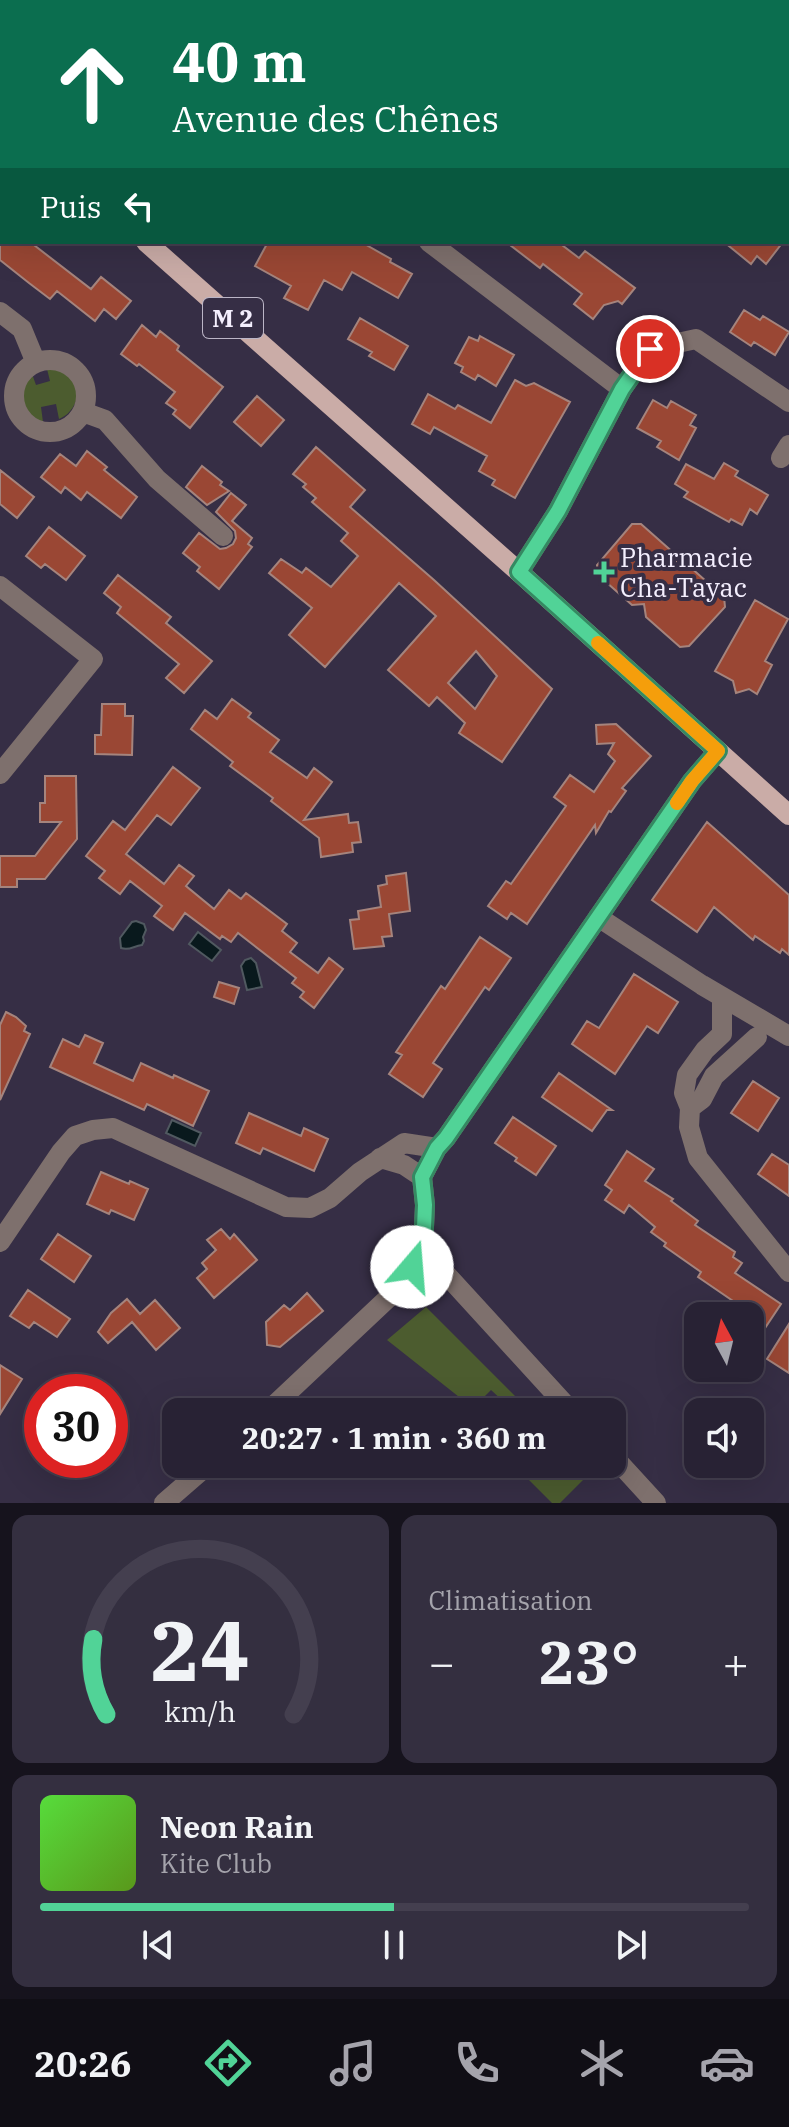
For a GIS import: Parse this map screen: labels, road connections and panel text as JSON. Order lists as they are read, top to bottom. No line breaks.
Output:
{"streets":{"main road":["M 2"]},"places":{"health":["Pharmacie Cha-Tayac"]},"north":"top","page":{"turn":["40 m","Avenue des Chênes"],"then":"Puis","limit":"30","trip":"20:27 · 1 min · 360 m","tile":"Climatisation","heat":["−","23°","+"],"song":["Neon Rain","Kite Club"],"tabs":"20:26","gauge":["24","km/h"]}}
